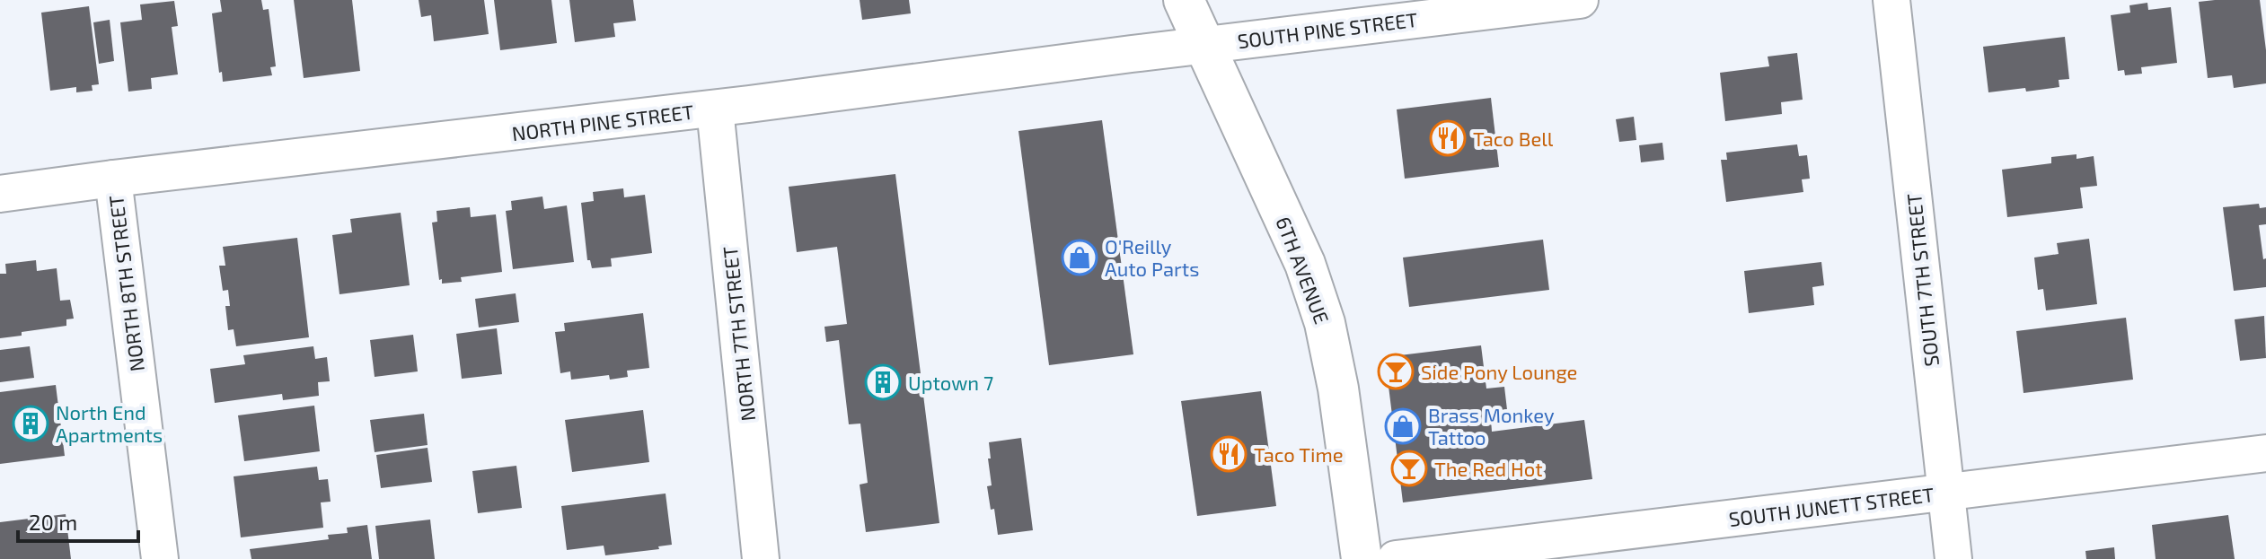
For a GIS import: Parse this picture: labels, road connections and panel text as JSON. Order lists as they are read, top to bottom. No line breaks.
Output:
{"streets":{"main road":["6TH AVENUE"],"street":["SOUTH PINE STREET","NORTH PINE STREET","SOUTH 7TH STREET","NORTH 8TH STREET","NORTH 7TH STREET","SOUTH JUNETT STREET"]},"crossings":[["SOUTH PINE STREET","NORTH PINE STREET"],["SOUTH PINE STREET","6TH AVENUE"],["NORTH PINE STREET","6TH AVENUE"],["NORTH PINE STREET","NORTH 8TH STREET"],["NORTH PINE STREET","NORTH 7TH STREET"],["SOUTH 7TH STREET","SOUTH JUNETT STREET"]],"places":{"restaurant":["Taco Bell","Taco Time"],"shop":["O'Reilly Auto Parts","Brass Monkey Tattoo"],"bar":["Side Pony Lounge","The Red Hot"],"building":["Uptown 7","North End Apartments"]},"scale_bar":"20 m"}
